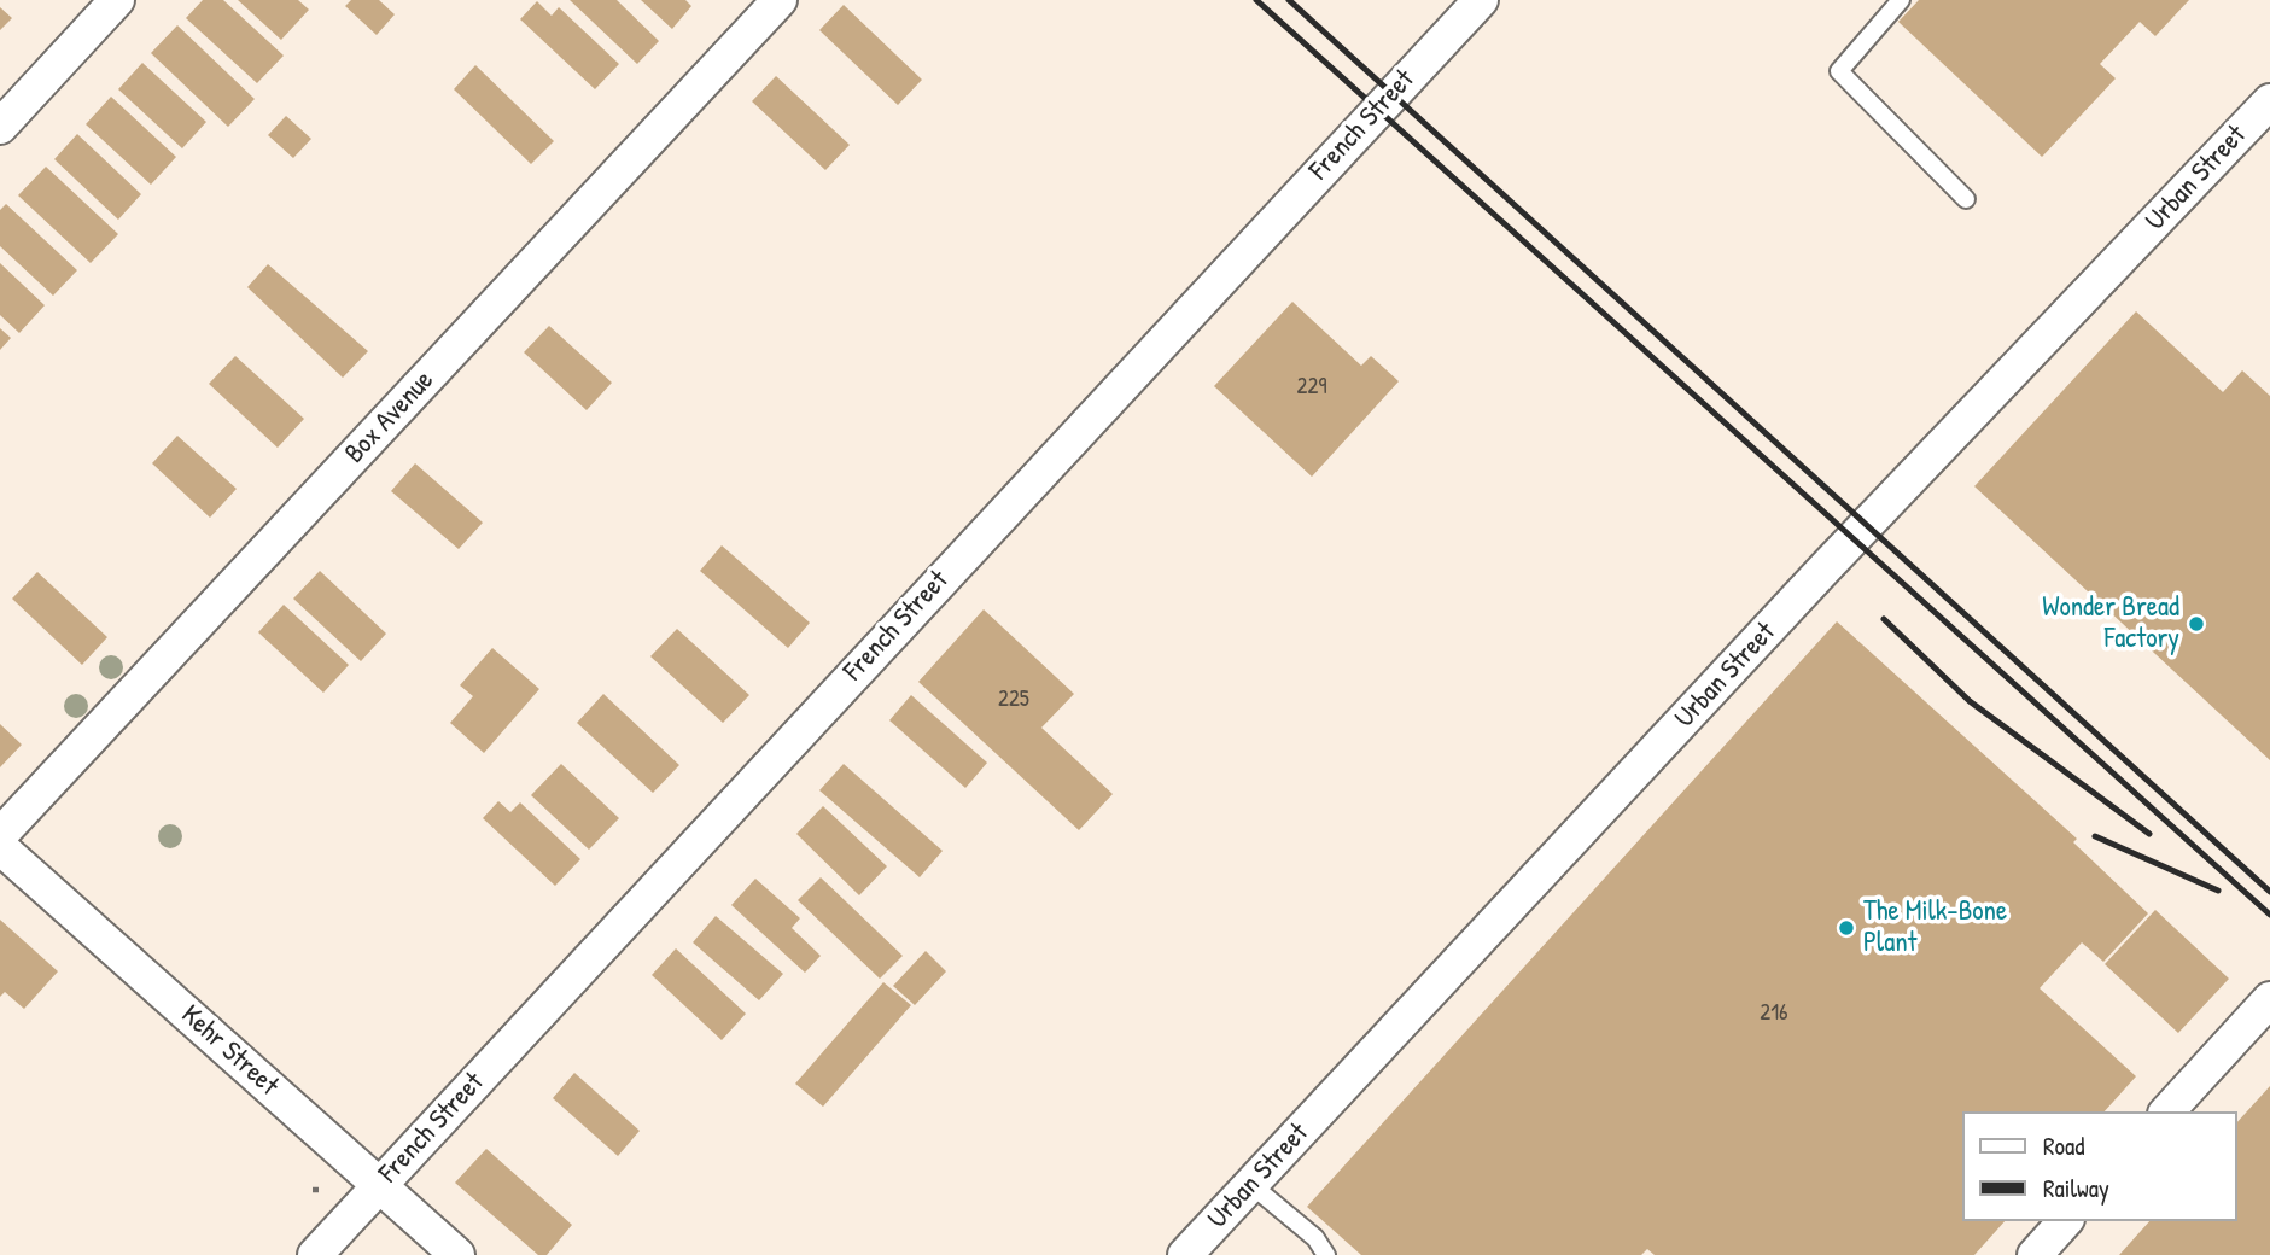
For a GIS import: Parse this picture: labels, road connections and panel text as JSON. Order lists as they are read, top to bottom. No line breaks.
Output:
{"streets":{"street":["French Street","Urban Street","Box Avenue","Kehr Street"]},"crossings":[["French Street","Kehr Street"]],"places":["Wonder Bread Factory","The Milk-Bone Plant"],"house_numbers":["229","225","216"],"legend":["Road","Railway"]}
